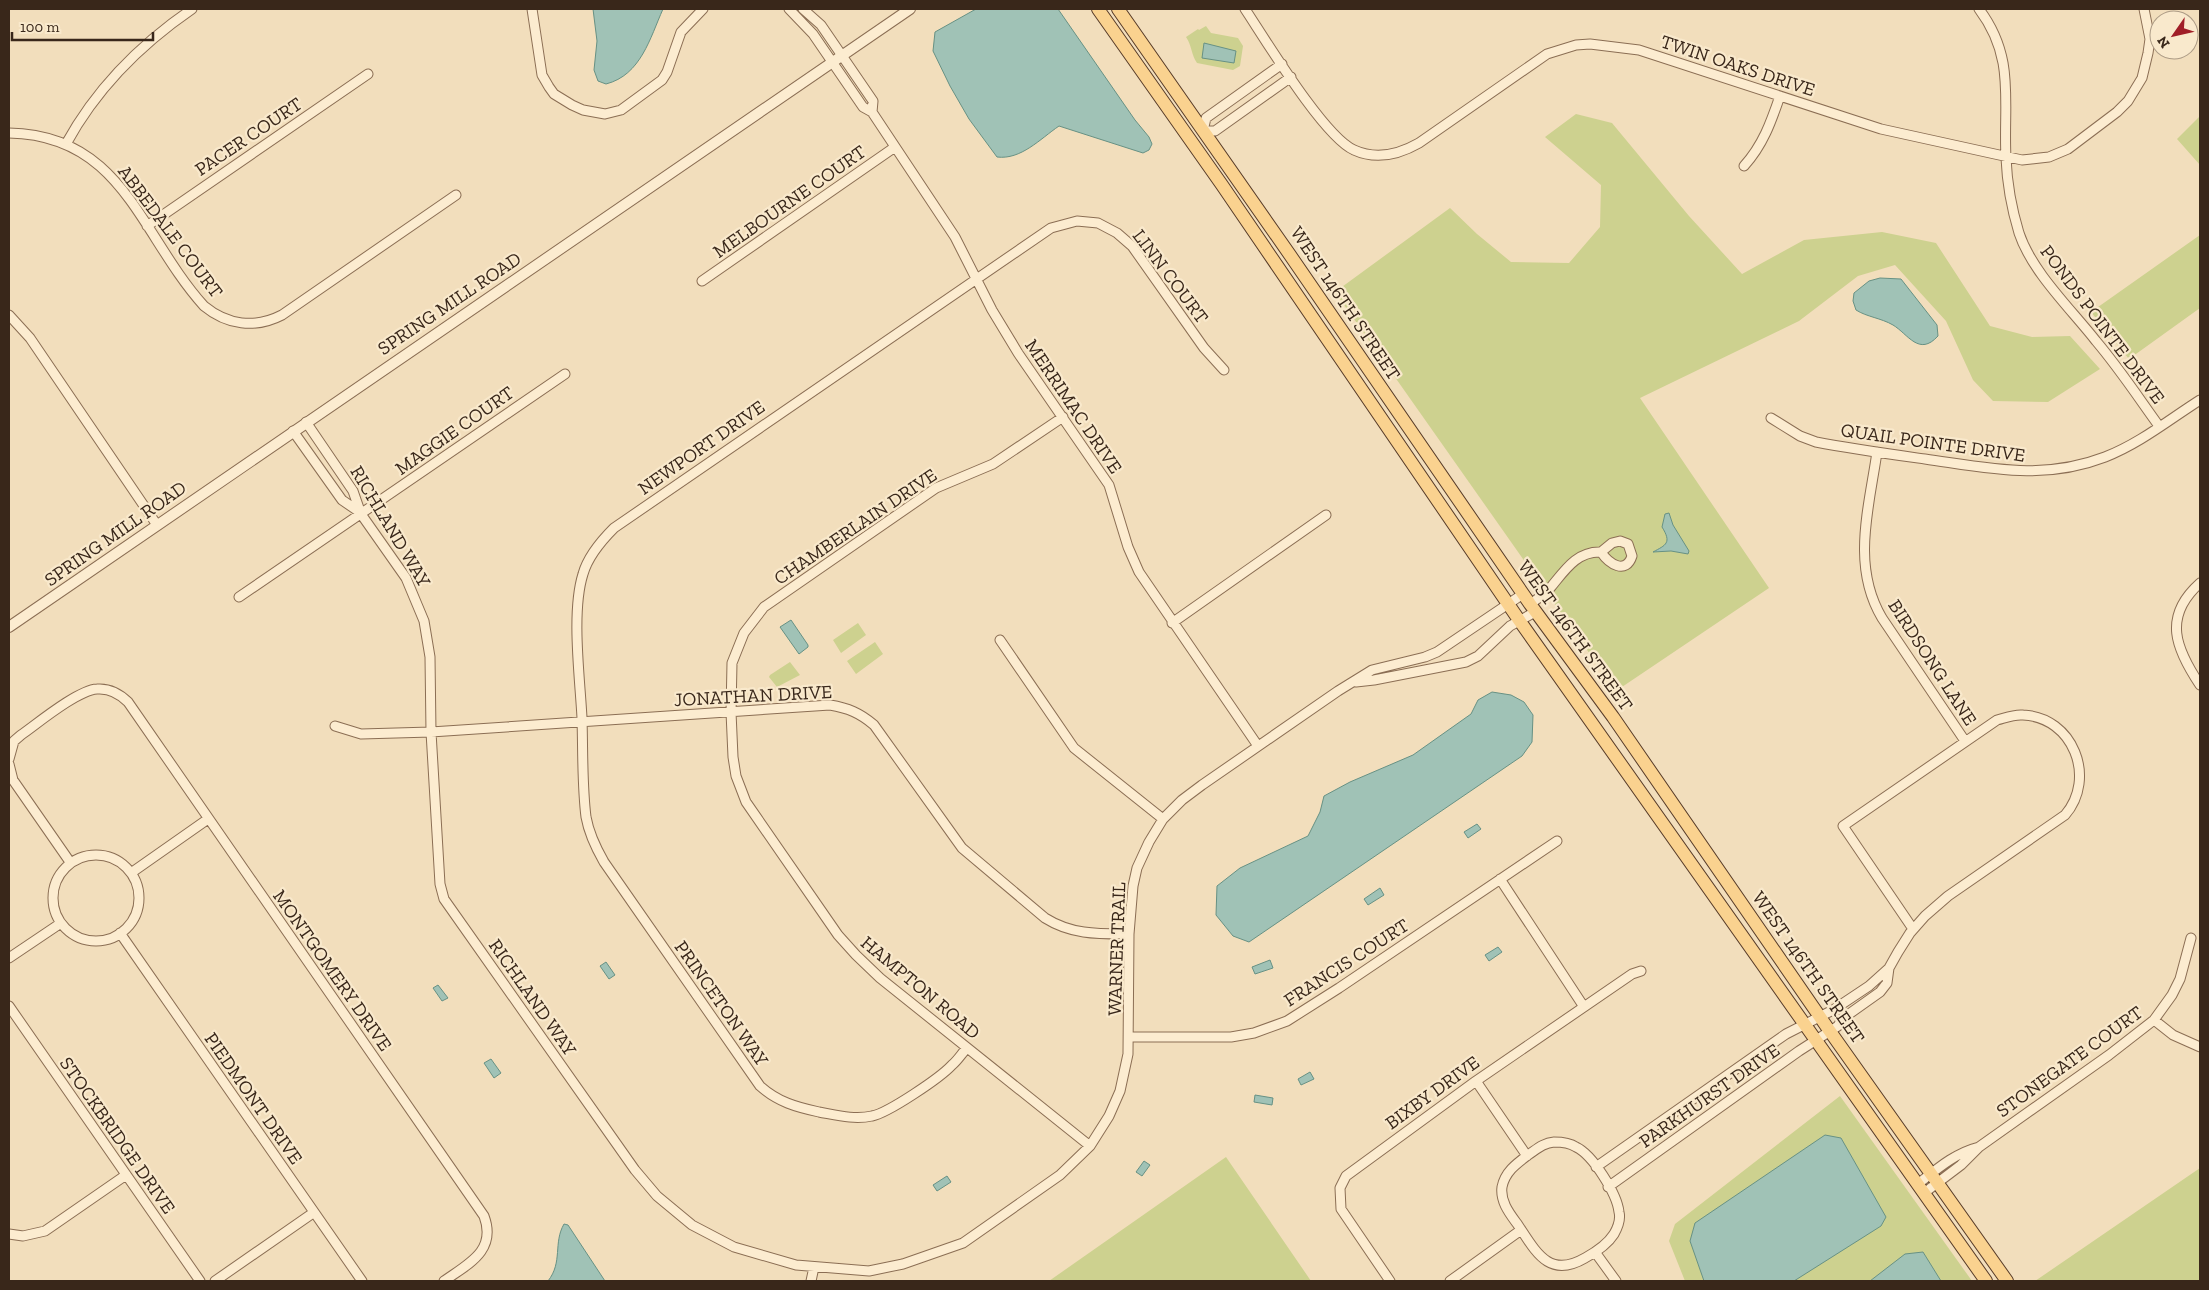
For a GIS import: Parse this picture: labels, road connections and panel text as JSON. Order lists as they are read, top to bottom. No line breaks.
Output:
{"streets":{"main road":["WEST 146TH STREET"],"street":["TWIN OAKS DRIVE","PACER COURT","MELBOURNE COURT","ABBEDALE COURT","LINN COURT","SPRING MILL ROAD","PONDS POINTE DRIVE","MERRIMAC DRIVE","MAGGIE COURT","QUAIL POINTE DRIVE","NEWPORT DRIVE","RICHLAND WAY","CHAMBERLAIN DRIVE","BIRDSONG LANE","JONATHAN DRIVE","WARNER TRAIL","FRANCIS COURT","MONTGOMERY DRIVE","HAMPTON ROAD","PRINCETON WAY","STONEGATE COURT","BIXBY DRIVE","PARKHURST DRIVE","PIEDMONT DRIVE","STOCKBRIDGE DRIVE"]},"crossings":[["TWIN OAKS DRIVE","PONDS POINTE DRIVE"],["PACER COURT","ABBEDALE COURT"],["MELBOURNE COURT","MERRIMAC DRIVE"],["LINN COURT","MERRIMAC DRIVE"],["LINN COURT","NEWPORT DRIVE"],["SPRING MILL ROAD","MERRIMAC DRIVE"],["SPRING MILL ROAD","RICHLAND WAY"],["WEST 146TH STREET","WARNER TRAIL"],["WEST 146TH STREET","STONEGATE COURT"],["WEST 146TH STREET","PARKHURST DRIVE"],["PONDS POINTE DRIVE","QUAIL POINTE DRIVE"],["MERRIMAC DRIVE","NEWPORT DRIVE"],["MERRIMAC DRIVE","CHAMBERLAIN DRIVE"],["MERRIMAC DRIVE","WARNER TRAIL"],["MAGGIE COURT","RICHLAND WAY"],["QUAIL POINTE DRIVE","BIRDSONG LANE"],["NEWPORT DRIVE","JONATHAN DRIVE"],["NEWPORT DRIVE","PRINCETON WAY"],["RICHLAND WAY","JONATHAN DRIVE"],["RICHLAND WAY","WARNER TRAIL"],["CHAMBERLAIN DRIVE","JONATHAN DRIVE"],["CHAMBERLAIN DRIVE","HAMPTON ROAD"],["JONATHAN DRIVE","WARNER TRAIL"],["JONATHAN DRIVE","HAMPTON ROAD"],["JONATHAN DRIVE","PRINCETON WAY"],["WARNER TRAIL","FRANCIS COURT"],["WARNER TRAIL","HAMPTON ROAD"],["HAMPTON ROAD","PRINCETON WAY"]],"scale_bar":"100 m","north":"bottom left"}
